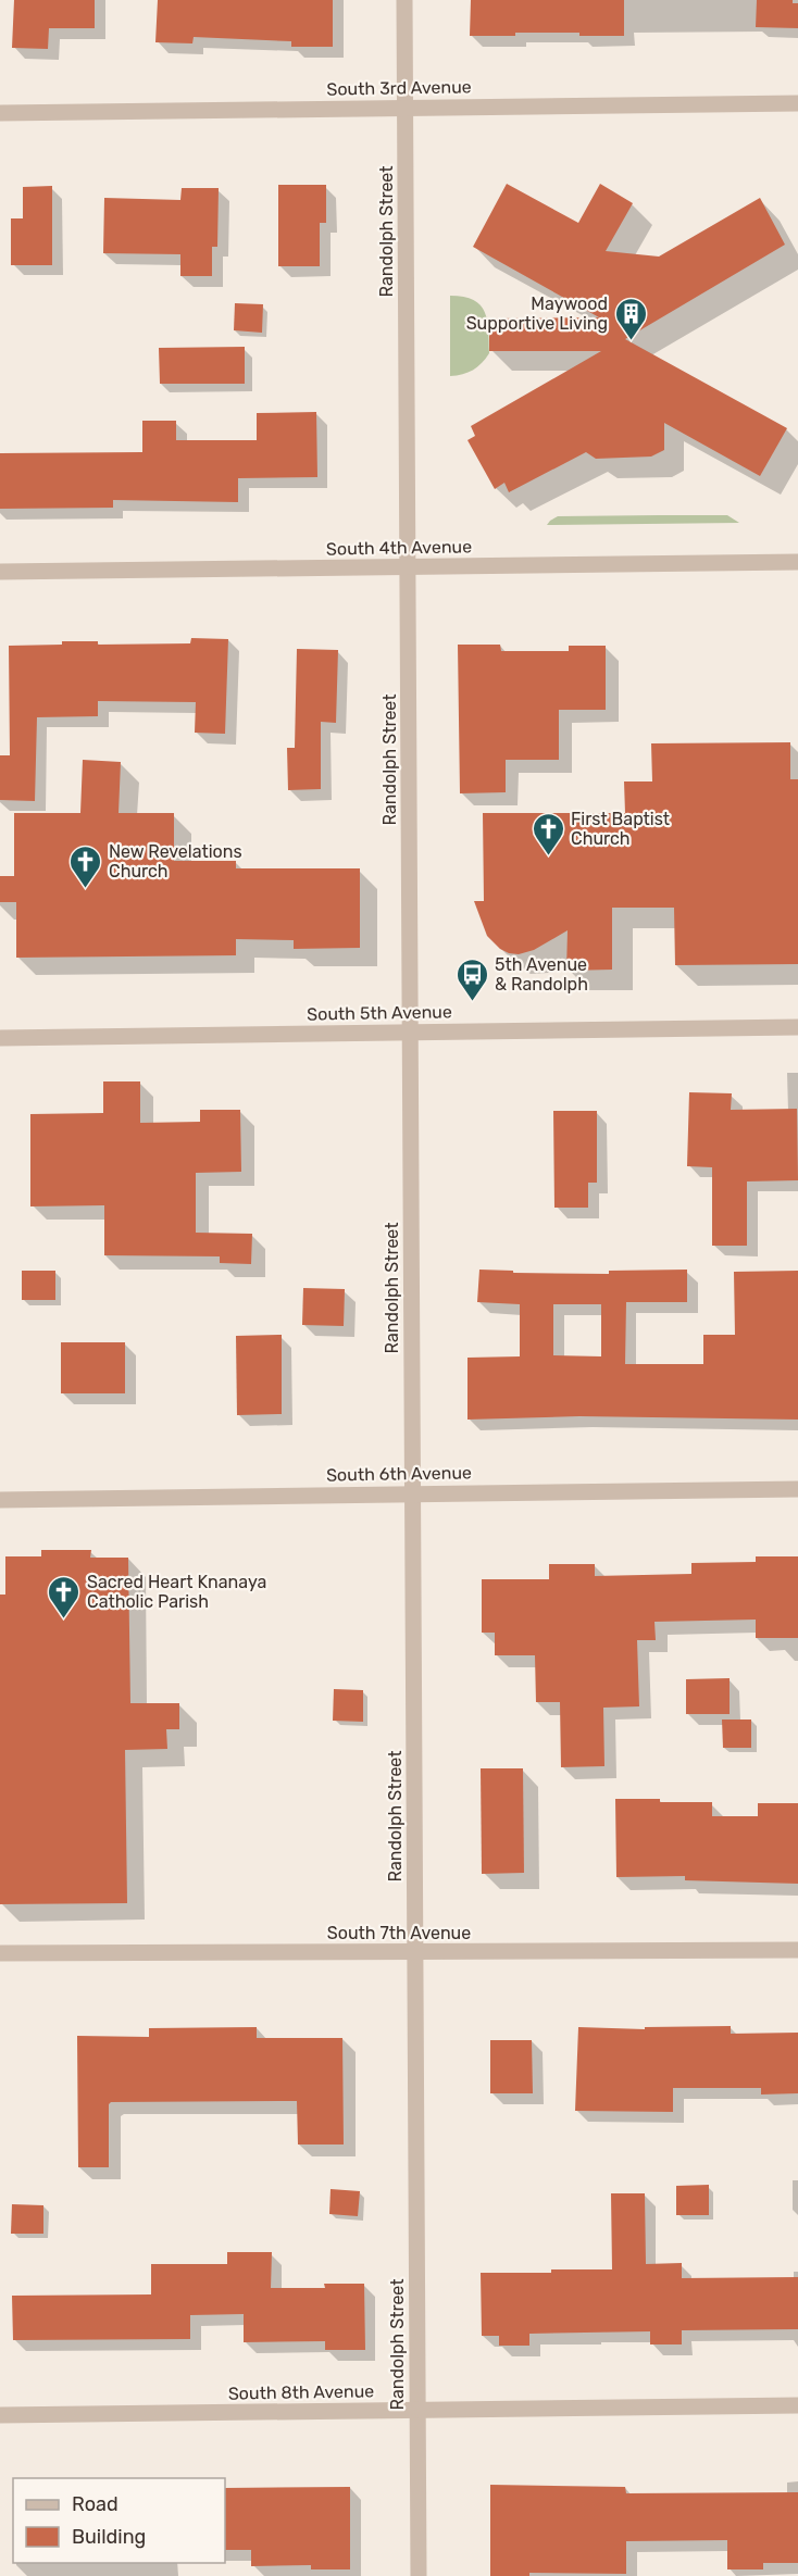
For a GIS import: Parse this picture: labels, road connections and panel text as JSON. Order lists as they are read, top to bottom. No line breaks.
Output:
{"streets":{"street":["South 3rd Avenue","Randolph Street","South 4th Avenue","South 5th Avenue","South 6th Avenue","South 7th Avenue","South 8th Avenue"]},"crossings":[["South 3rd Avenue","Randolph Street"],["Randolph Street","South 4th Avenue"],["Randolph Street","South 5th Avenue"],["Randolph Street","South 6th Avenue"],["Randolph Street","South 7th Avenue"],["Randolph Street","South 8th Avenue"]],"places":{"building":["Maywood Supportive Living"],"church":["First Baptist Church","New Revelations Church","Sacred Heart Knanaya Catholic Parish"],"bus stop":["5th Avenue & Randolph"]},"legend":["Road","Building"]}
